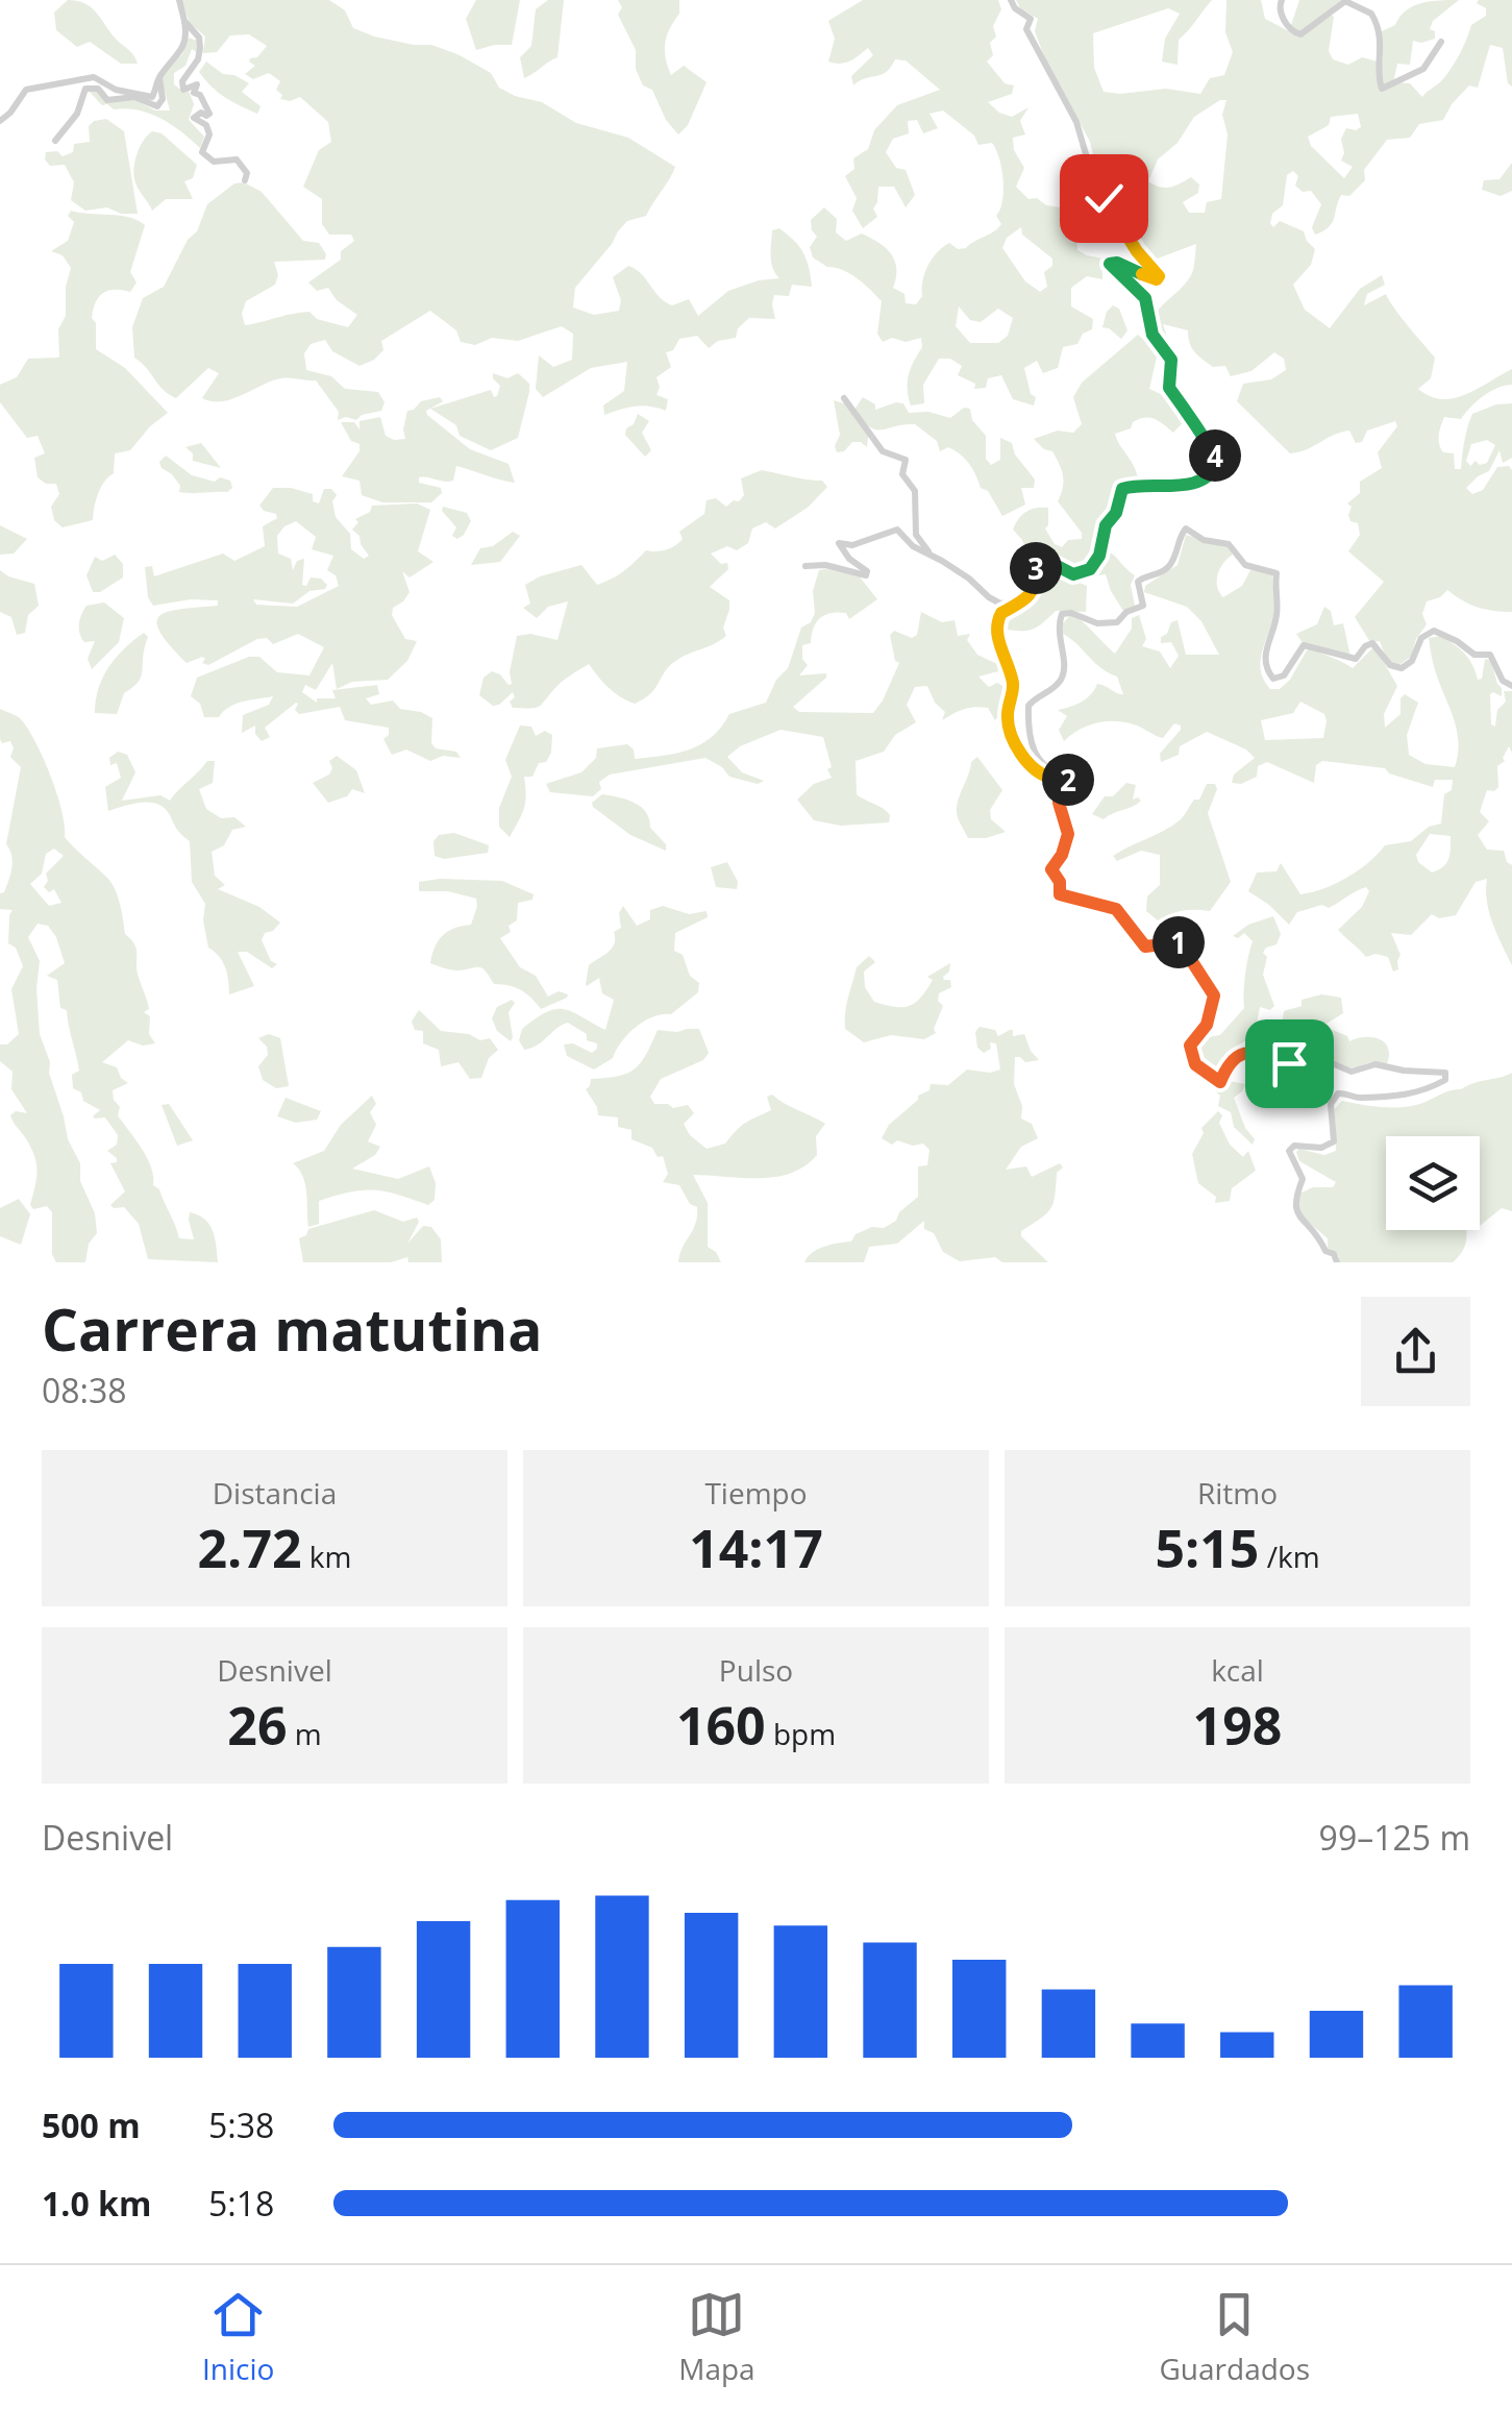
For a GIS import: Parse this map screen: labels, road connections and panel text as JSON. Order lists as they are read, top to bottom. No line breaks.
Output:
{"page":{"pins":["4","3","2","1"],"heading":["Carrera matutina","08:38"],"stats":[["Distancia","2.72 km"],["Tiempo","14:17"],["Ritmo","5:15 /km"],["Desnivel","26 m"],["Pulso","160 bpm"],["kcal","198"]],"chart":["Desnivel","99–125 m"],"list":[{"name":"500 m","note":"5:38"},{"name":"1.0 km","note":"5:18"}],"tabs":["Inicio","Mapa","Guardados"]}}
